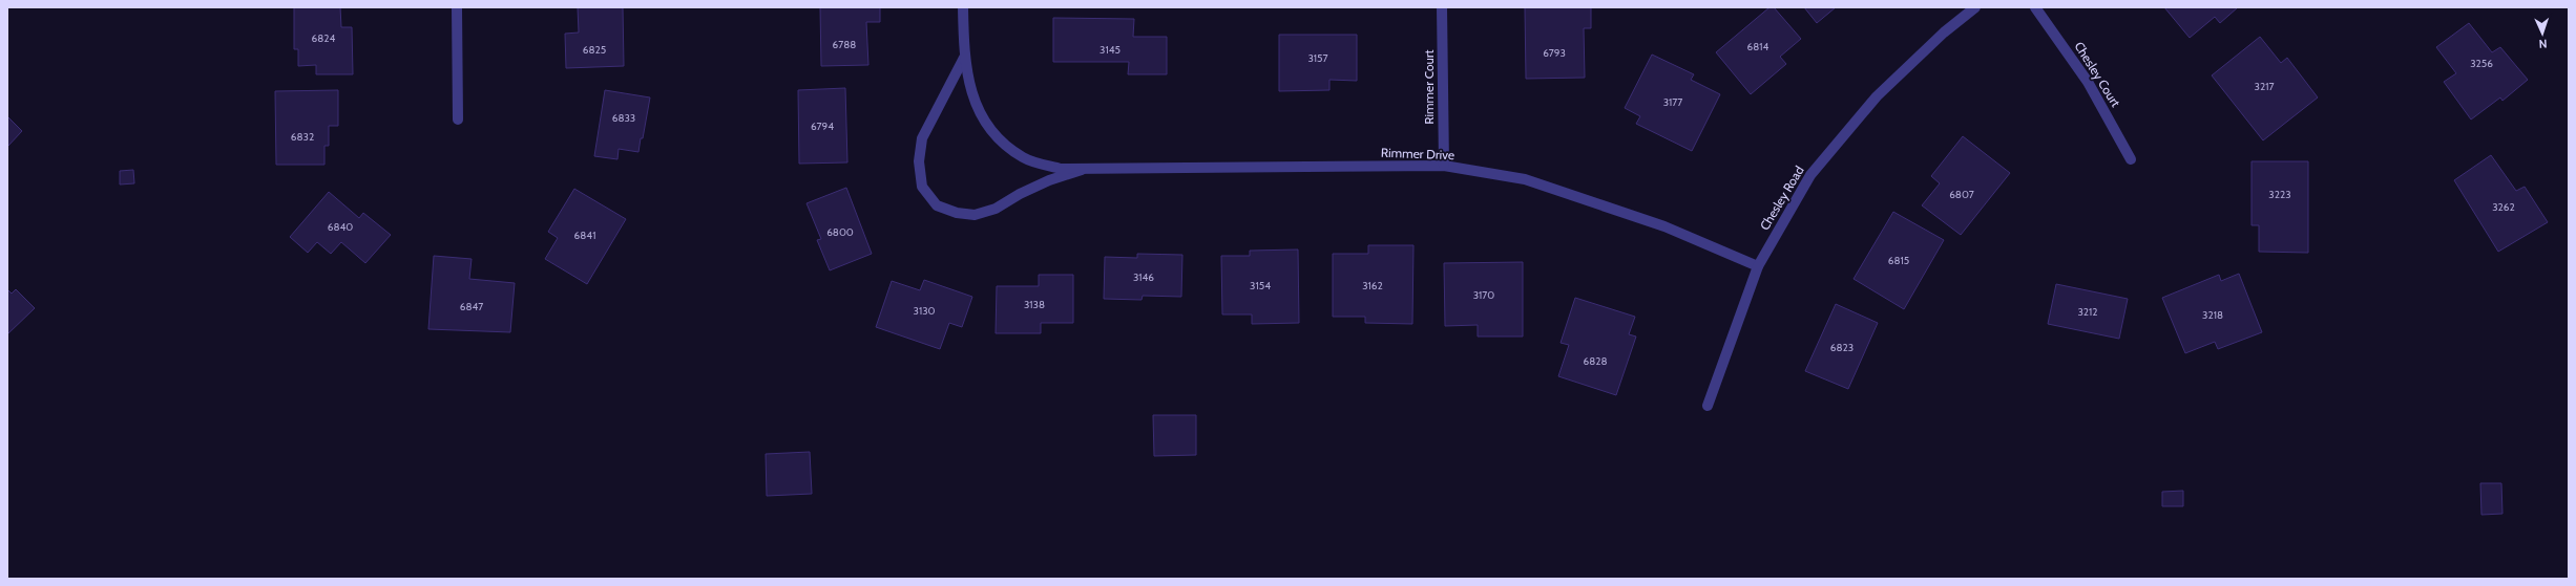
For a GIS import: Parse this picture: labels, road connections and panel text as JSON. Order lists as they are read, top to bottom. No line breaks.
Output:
{"streets":{"street":["Chesley Court","Rimmer Court","Rimmer Drive","Chesley Road"]},"crossings":[["Rimmer Court","Rimmer Drive"],["Rimmer Drive","Chesley Road"]],"house_numbers":["6824","6788","6814","6825","3145","6793","3157","3256","3217","3177","6833","6794","6832","6807","3223","3262","6840","6800","6841","6815","3146","3154","3162","3170","3138","6847","3130","3212","3218","6823","6828"],"north":"bottom"}
